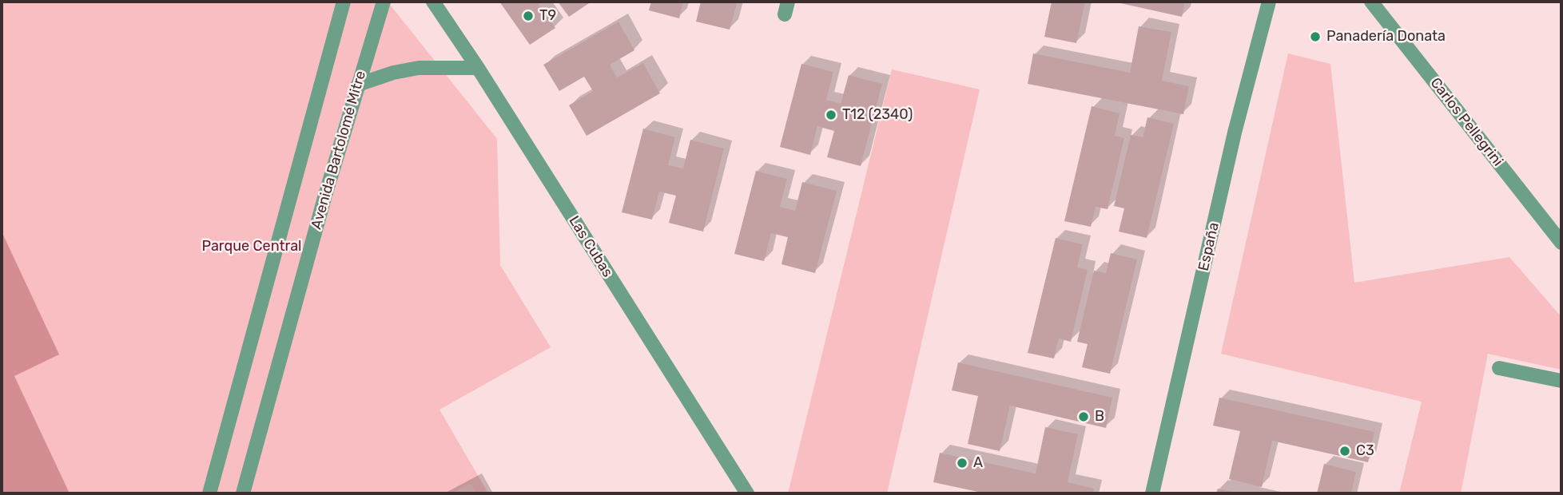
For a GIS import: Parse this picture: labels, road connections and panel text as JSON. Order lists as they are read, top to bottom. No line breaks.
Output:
{"streets":{"street":["Carlos Pellegrini","Avenida Bartolomé Mitre","Las Cubas","España"]},"parks":["Parque Central"],"places":["T9","Panadería Donata","T12 (2340)","B","C3","A"]}
